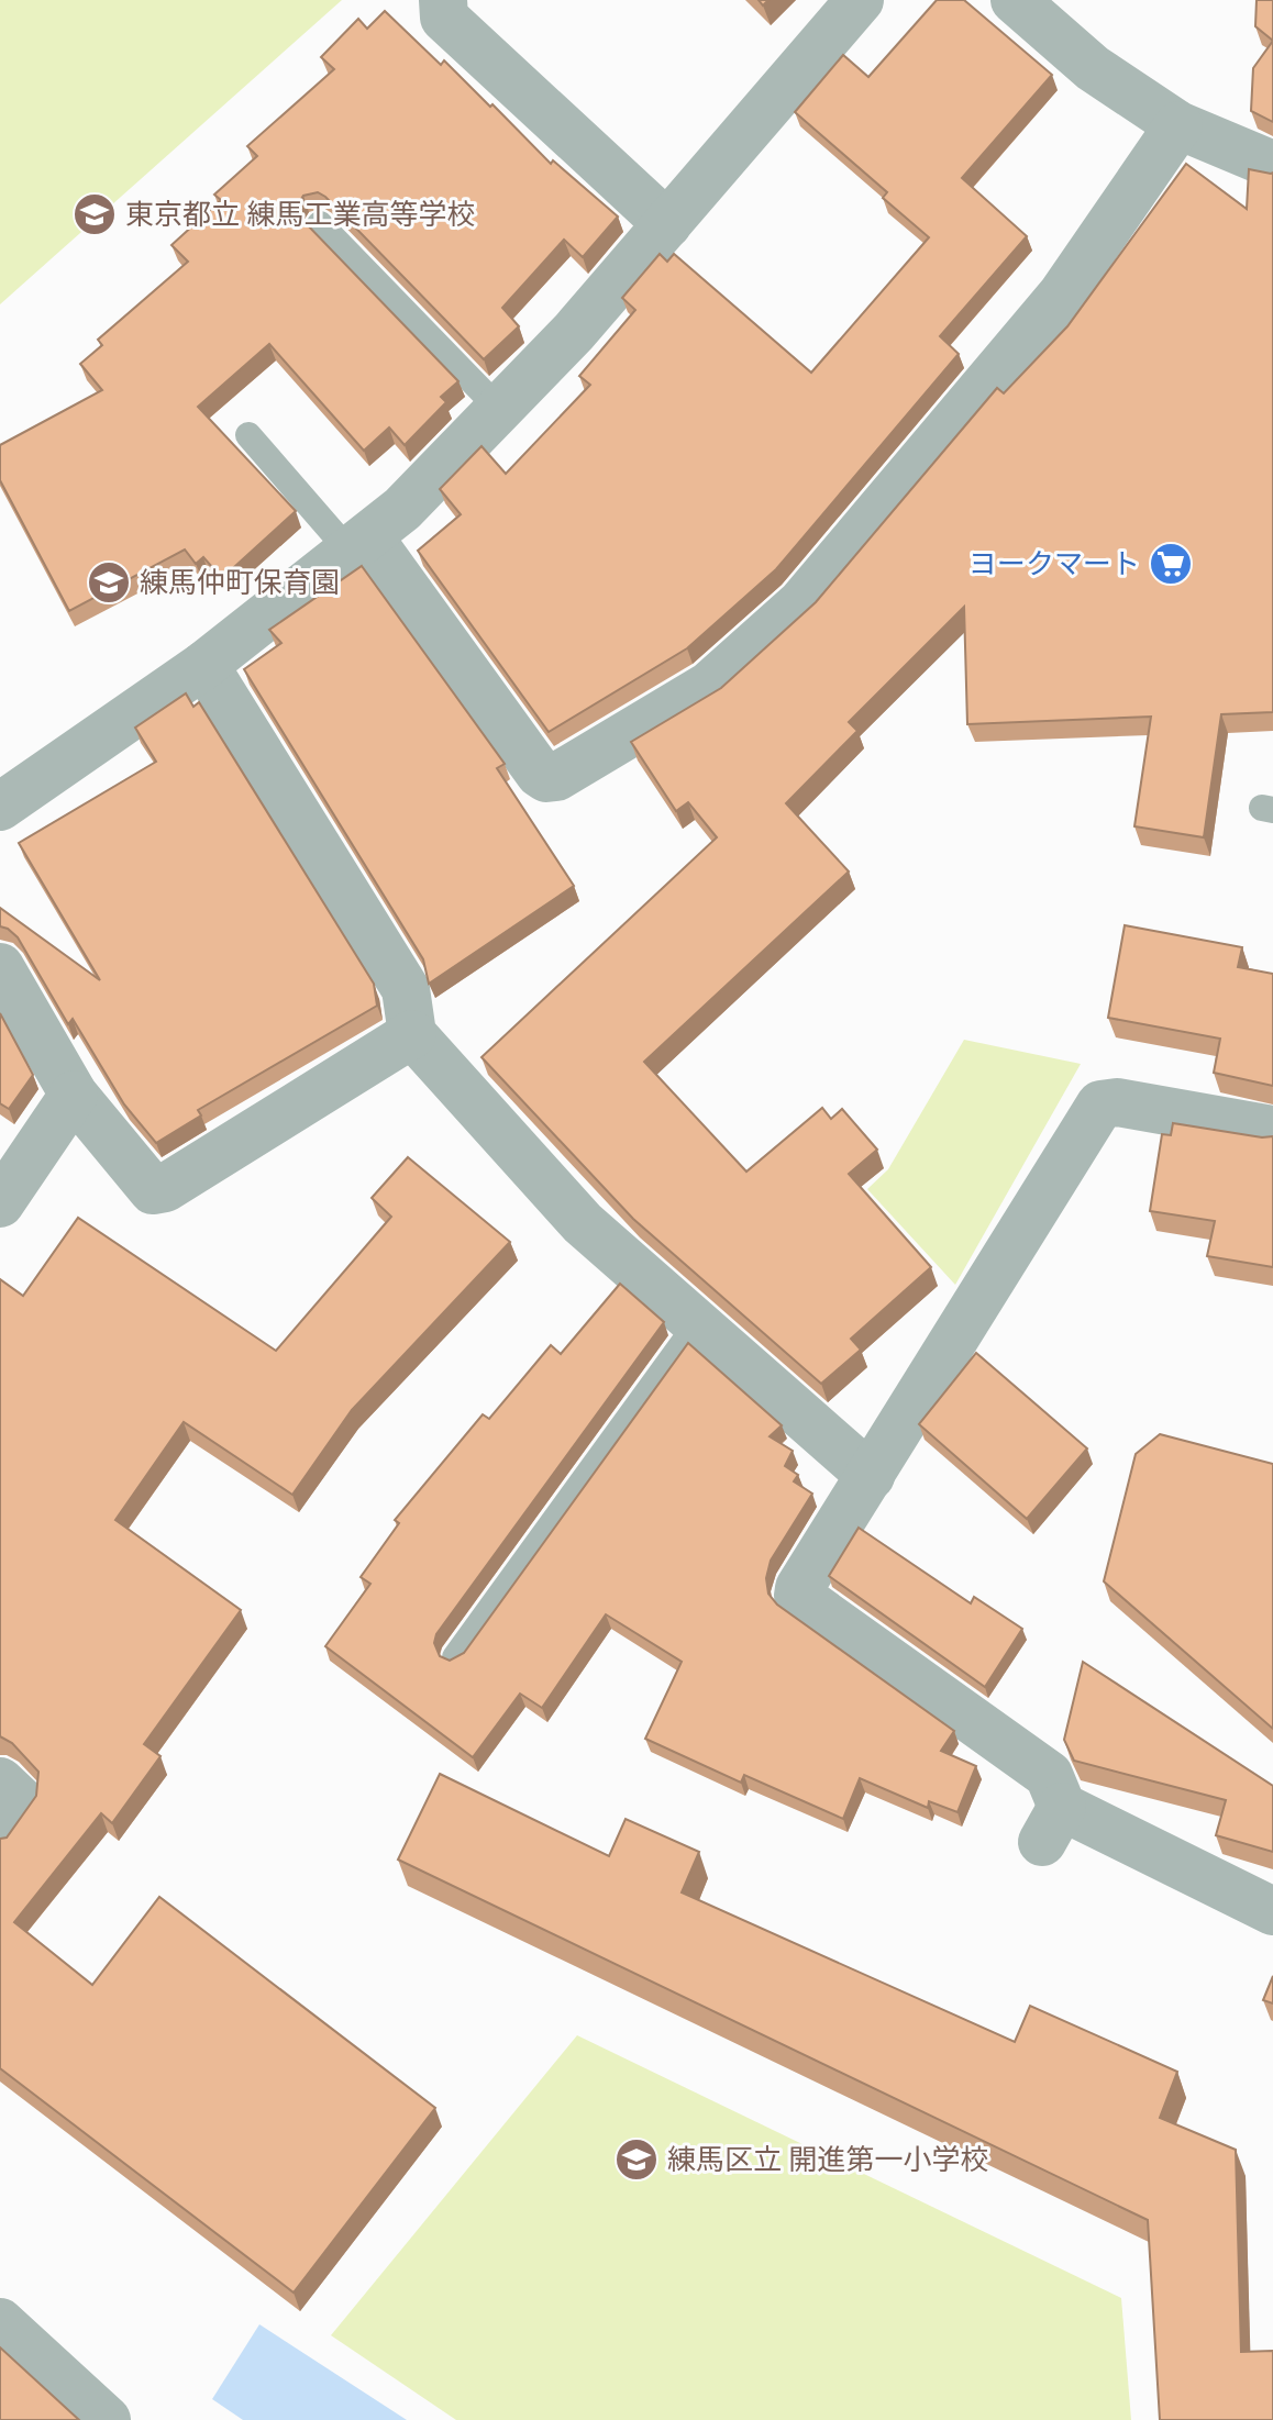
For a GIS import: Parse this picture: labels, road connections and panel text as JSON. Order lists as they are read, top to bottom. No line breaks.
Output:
{"places":{"school or university":["東京都立 練馬工業高等学校","練馬仲町保育園","練馬区立 開進第一小学校"],"supermarket":["ヨークマート"]}}
